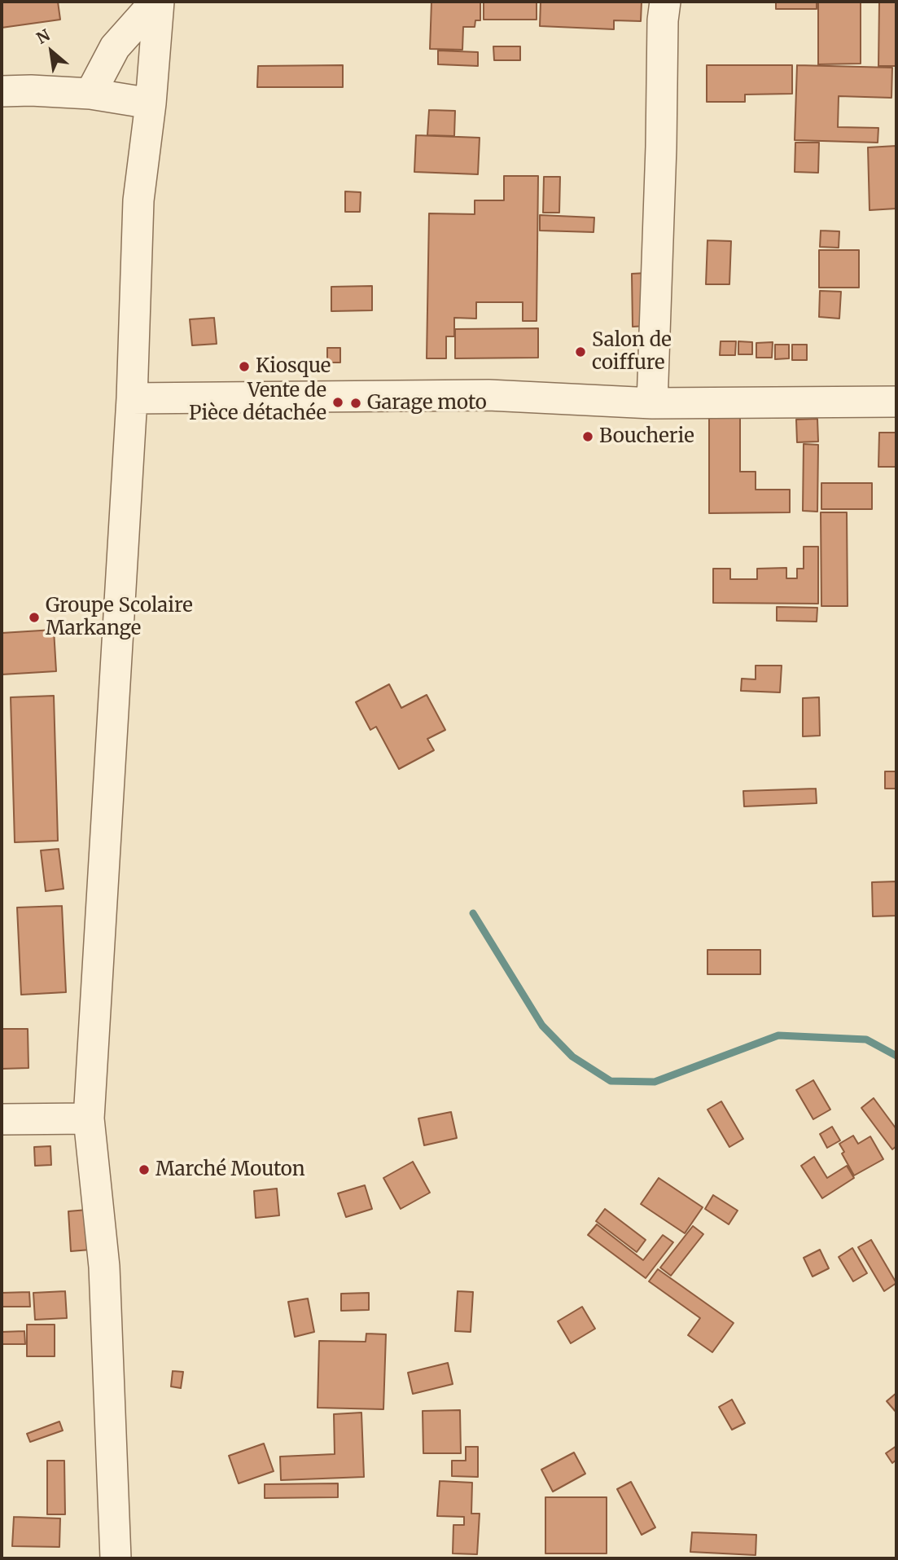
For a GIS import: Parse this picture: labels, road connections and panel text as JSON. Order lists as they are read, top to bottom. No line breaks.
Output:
{"places":["Salon de coiffure","Kiosque","Vente de Pièce détachée","Garage moto","Boucherie","Groupe Scolaire Markange","Marché Mouton"],"north":"top left"}
